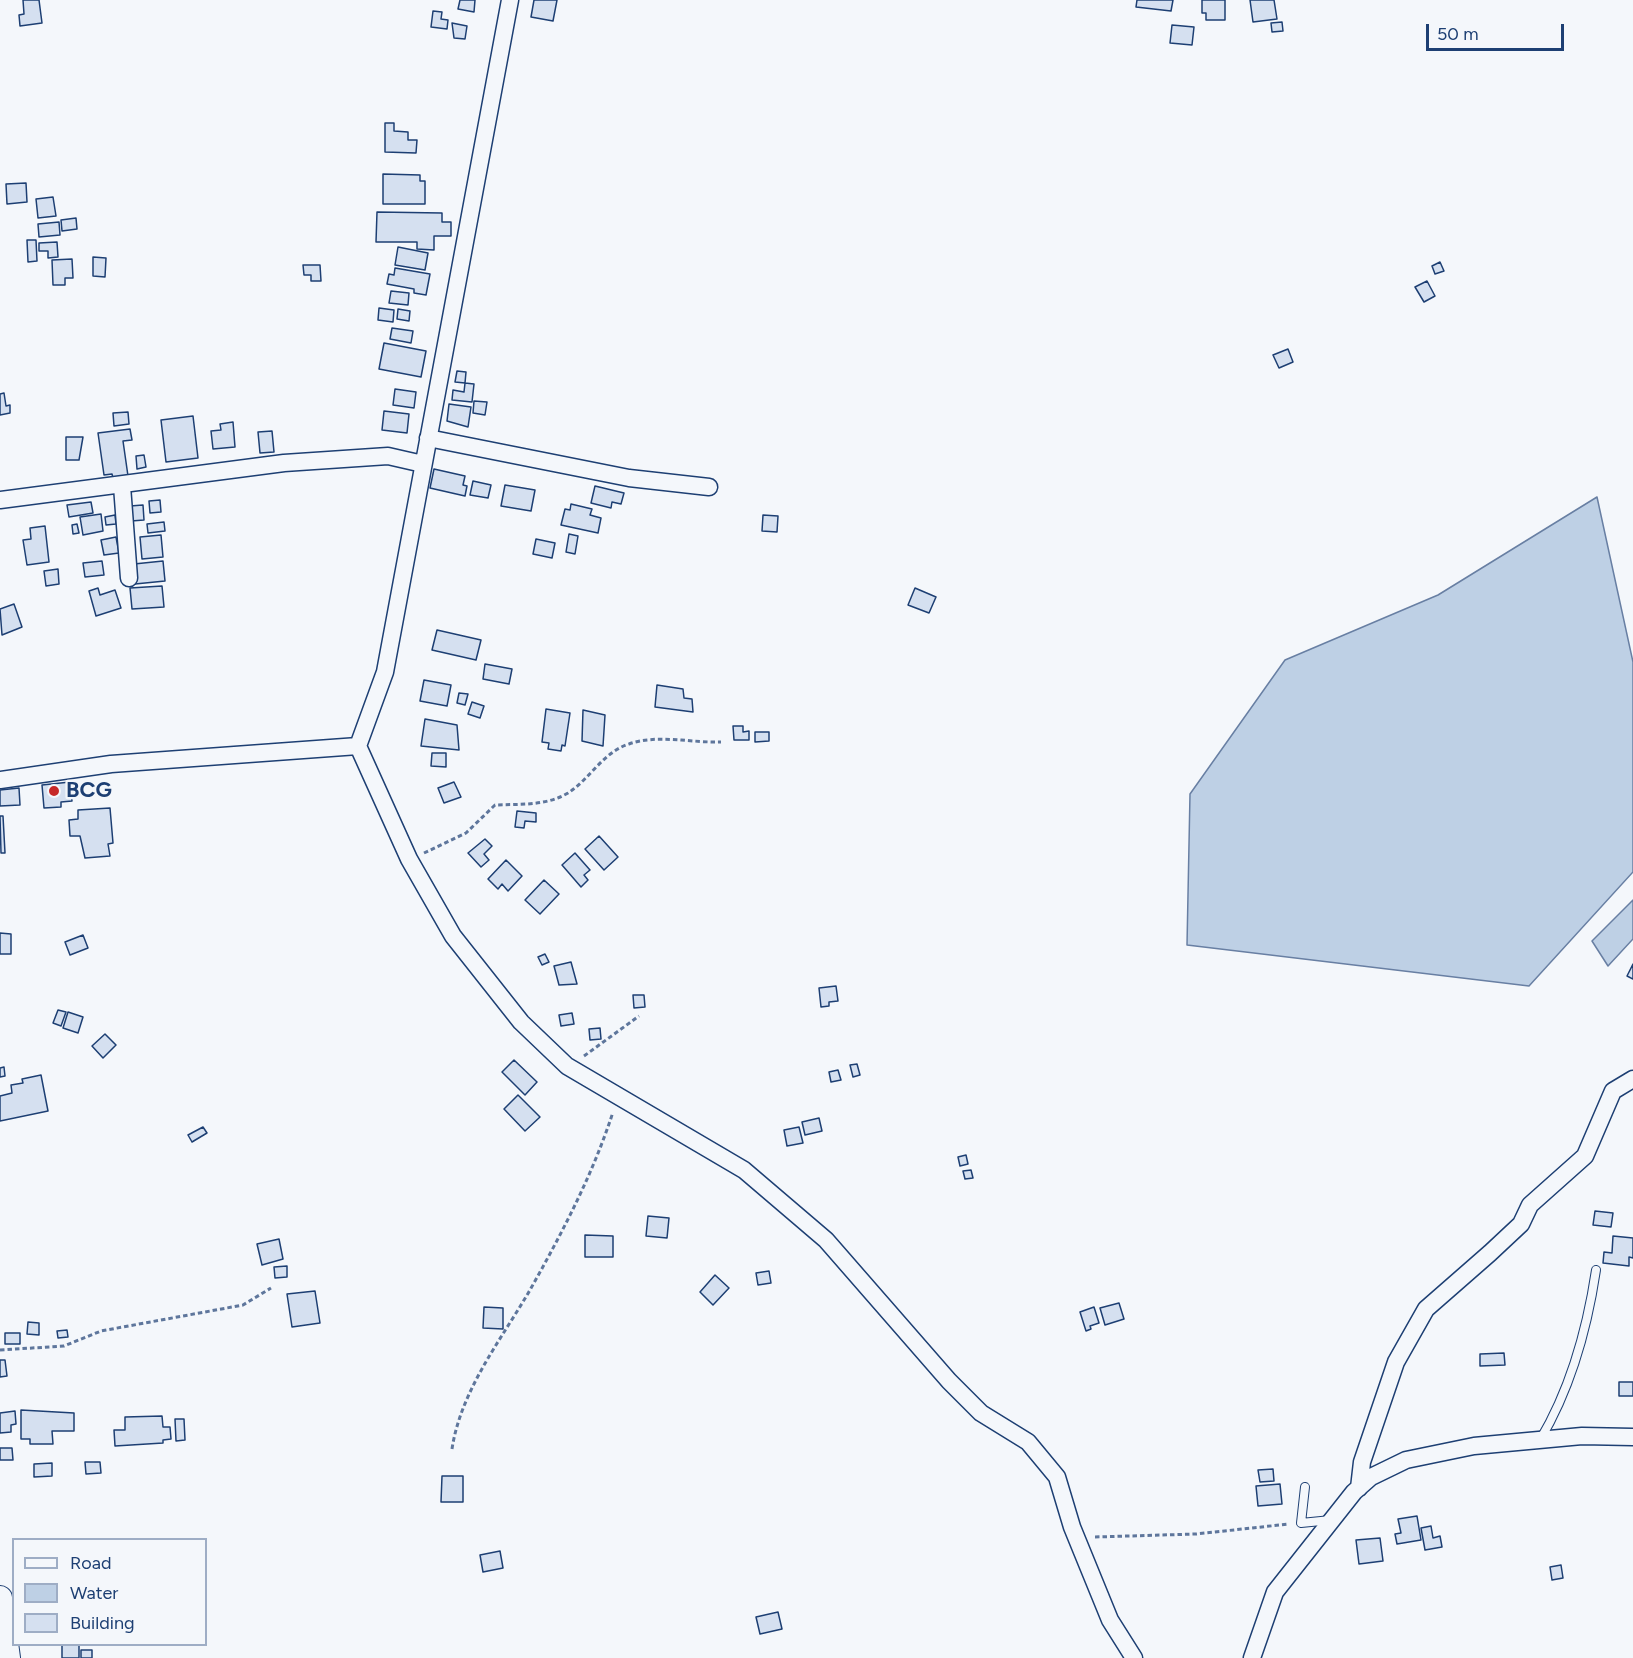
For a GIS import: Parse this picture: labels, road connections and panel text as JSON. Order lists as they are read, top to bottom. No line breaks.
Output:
{"places":["BCG"],"legend":["Road","Water","Building"],"scale_bar":"50 m"}
